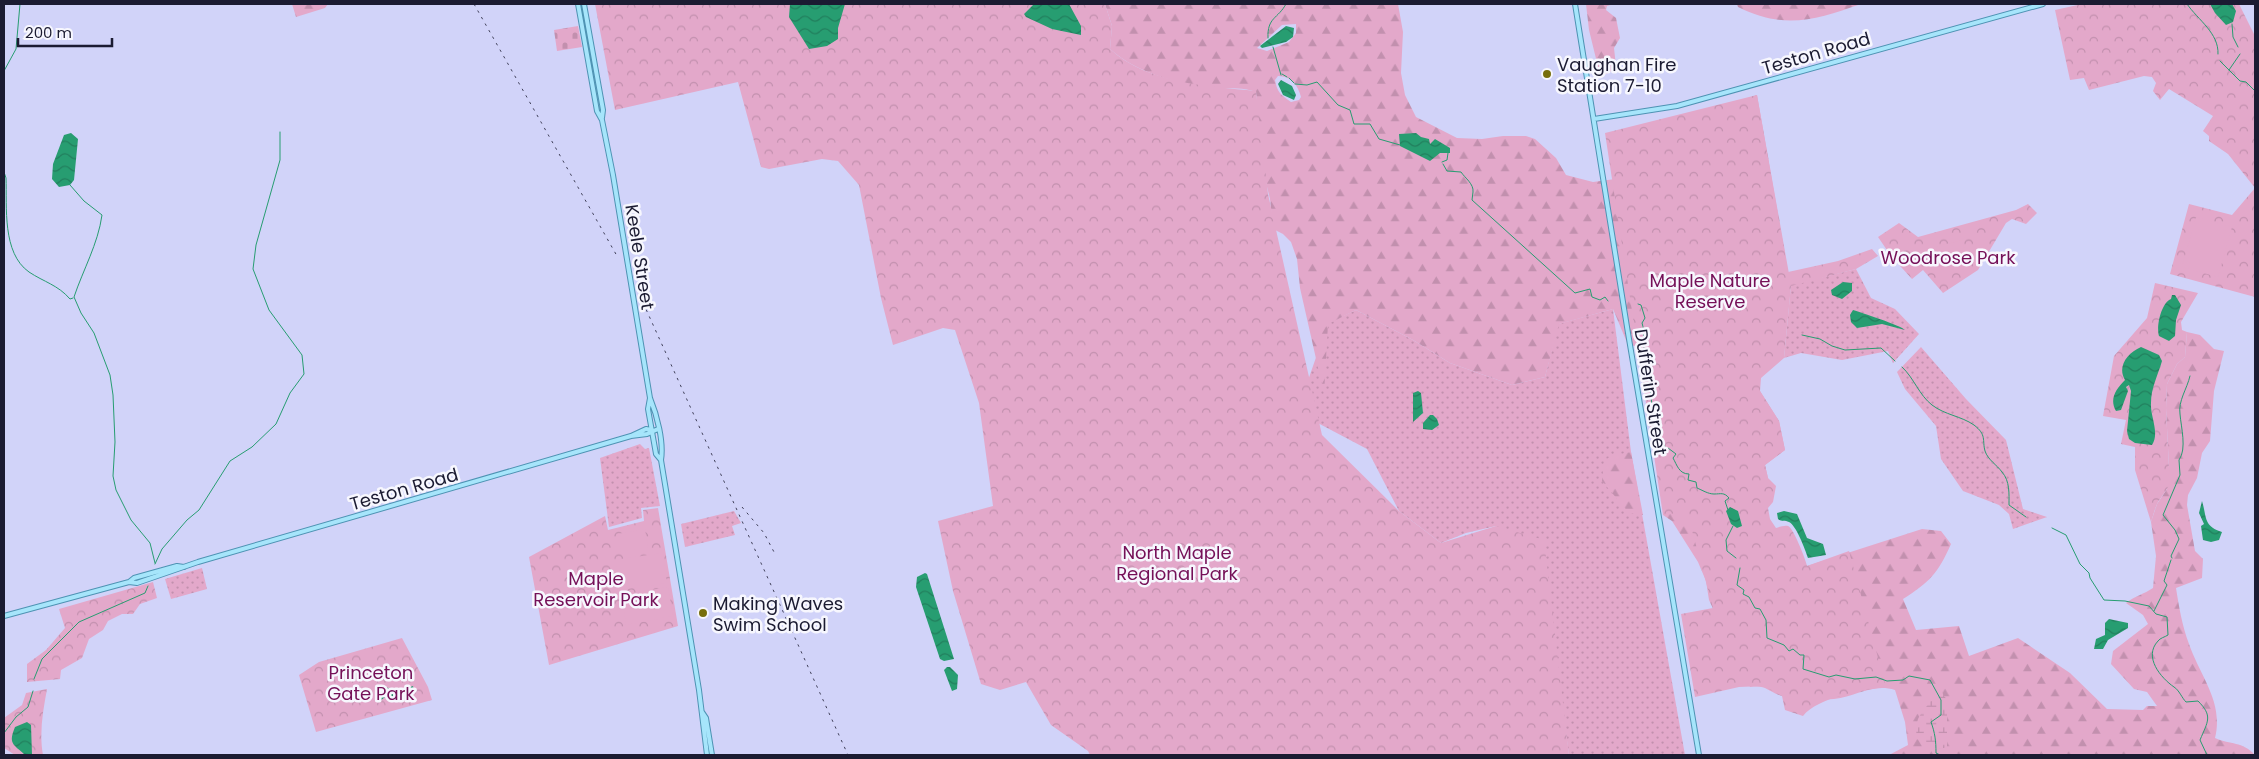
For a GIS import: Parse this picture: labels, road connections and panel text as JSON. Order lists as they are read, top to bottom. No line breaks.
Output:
{"streets":{"main road":["Teston Road","Keele Street","Dufferin Street"]},"crossings":[["Teston Road","Keele Street"],["Teston Road","Dufferin Street"]],"parks":["Woodrose Park","Maple Nature Reserve","North Maple Regional Park","Maple Reservoir Park","Princeton Gate Park"],"places":["Vaughan Fire Station 7-10","Making Waves Swim School"],"scale_bar":"200 m"}
